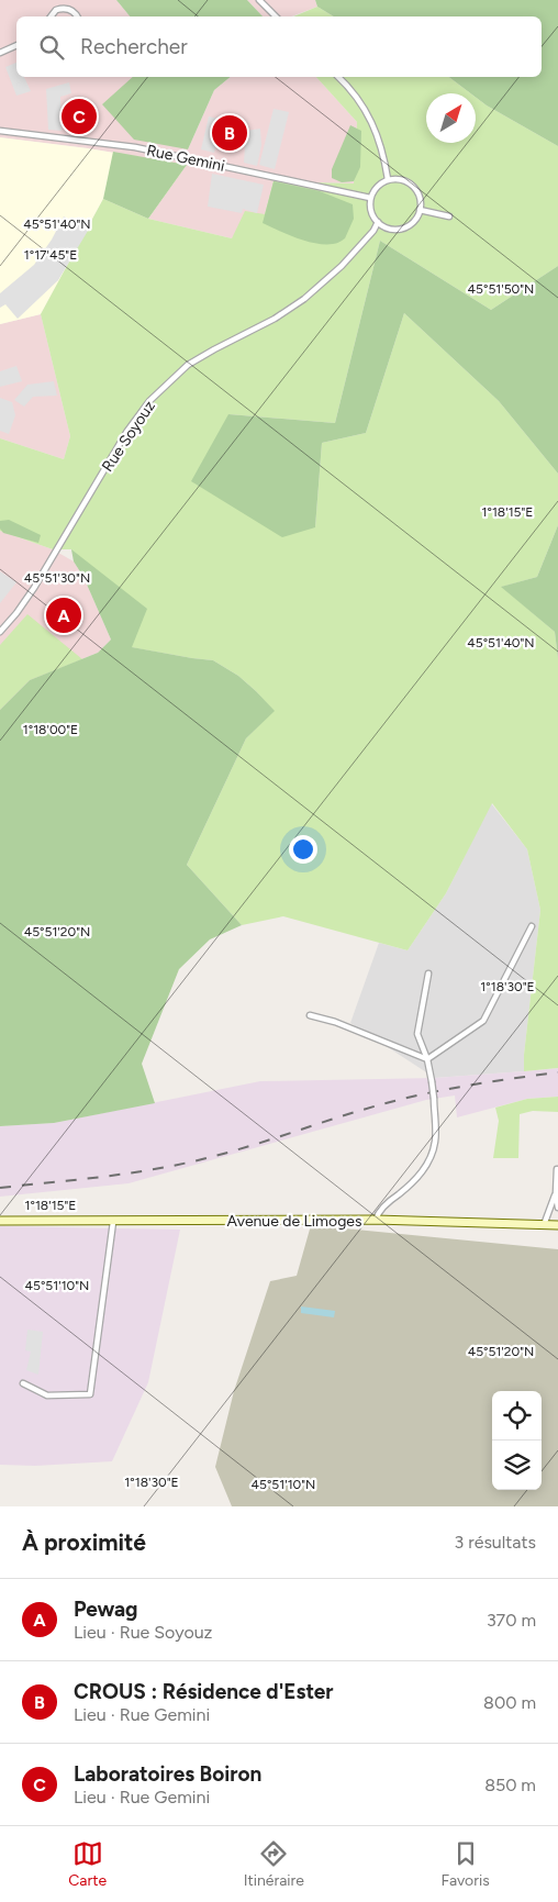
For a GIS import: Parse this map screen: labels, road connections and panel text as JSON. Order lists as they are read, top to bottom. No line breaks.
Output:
{"streets":{"main road":["Avenue de Limoges"],"street":["Rue Gemini","Rue Soyouz"]},"crossings":[["Rue Gemini","Rue Soyouz"]],"north":"top right","page":{"search":"Rechercher","pins":["C","B","A"],"heading":["À proximité","3 résultats"],"list":[{"mark":"A","name":"Pewag","note":"Lieu · Rue Soyouz","value":"370 m"},{"mark":"B","name":"CROUS : Résidence d'Ester","note":"Lieu · Rue Gemini","value":"800 m"},{"mark":"C","name":"Laboratoires Boiron","note":"Lieu · Rue Gemini","value":"850 m"}],"nav":["Carte","Itinéraire","Favoris"]},"coordinates":["45°51'40\"N","1°17'45\"E","45°51'50\"N","1°18'15\"E","45°51'30\"N","1°18'00\"E","45°51'20\"N","1°18'30\"E","45°51'10\"N"]}
